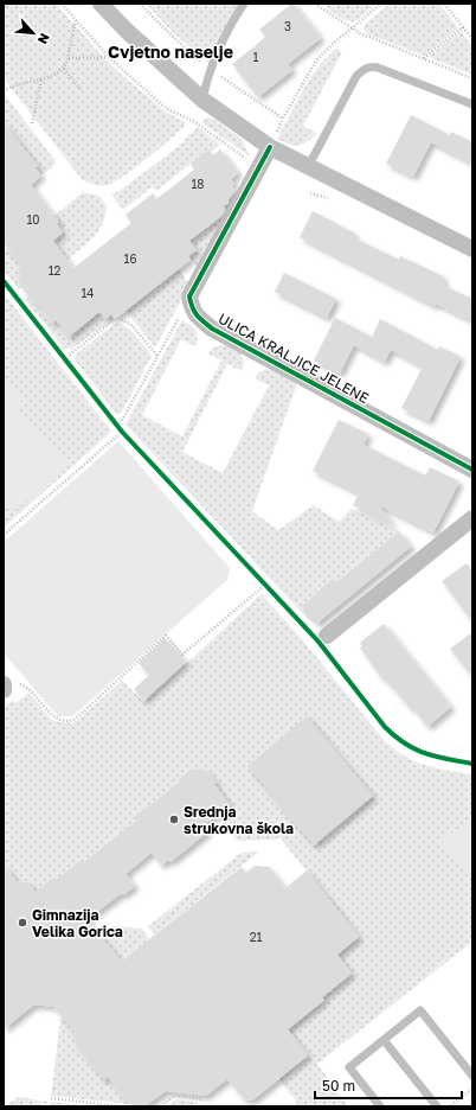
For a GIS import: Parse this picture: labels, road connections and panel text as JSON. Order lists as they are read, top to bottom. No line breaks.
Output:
{"streets":{"street":["ULICA KRALJICE JELENE"]},"districts":["Cvjetno naselje"],"places":["Srednja strukovna škola","Gimnazija Velika Gorica"],"house_numbers":["3","1","18","10","16","12","14","21"],"scale_bar":"50 m","north":"bottom right"}
